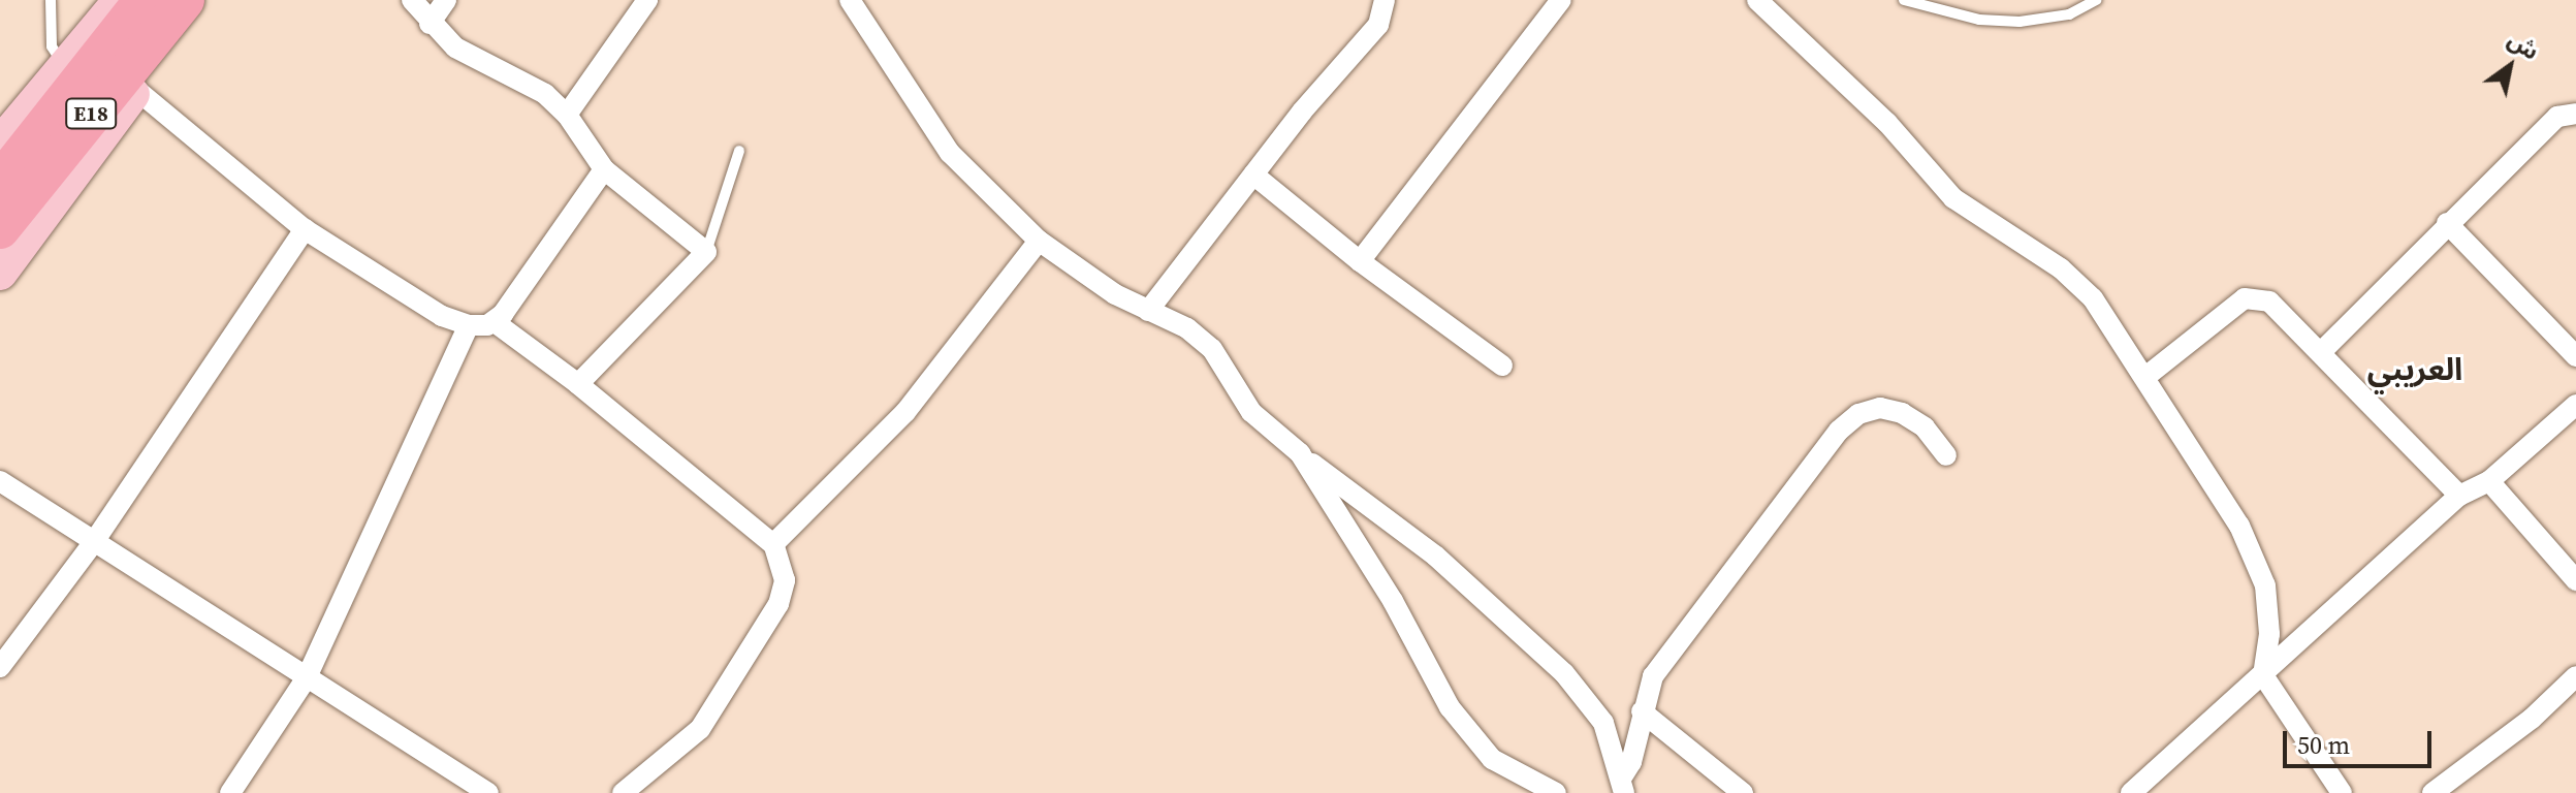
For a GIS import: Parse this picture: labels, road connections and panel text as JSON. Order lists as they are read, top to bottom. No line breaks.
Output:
{"streets":{"highway":["E18"]},"districts":["العريبي"],"scale_bar":"50 m","north":"top right"}
